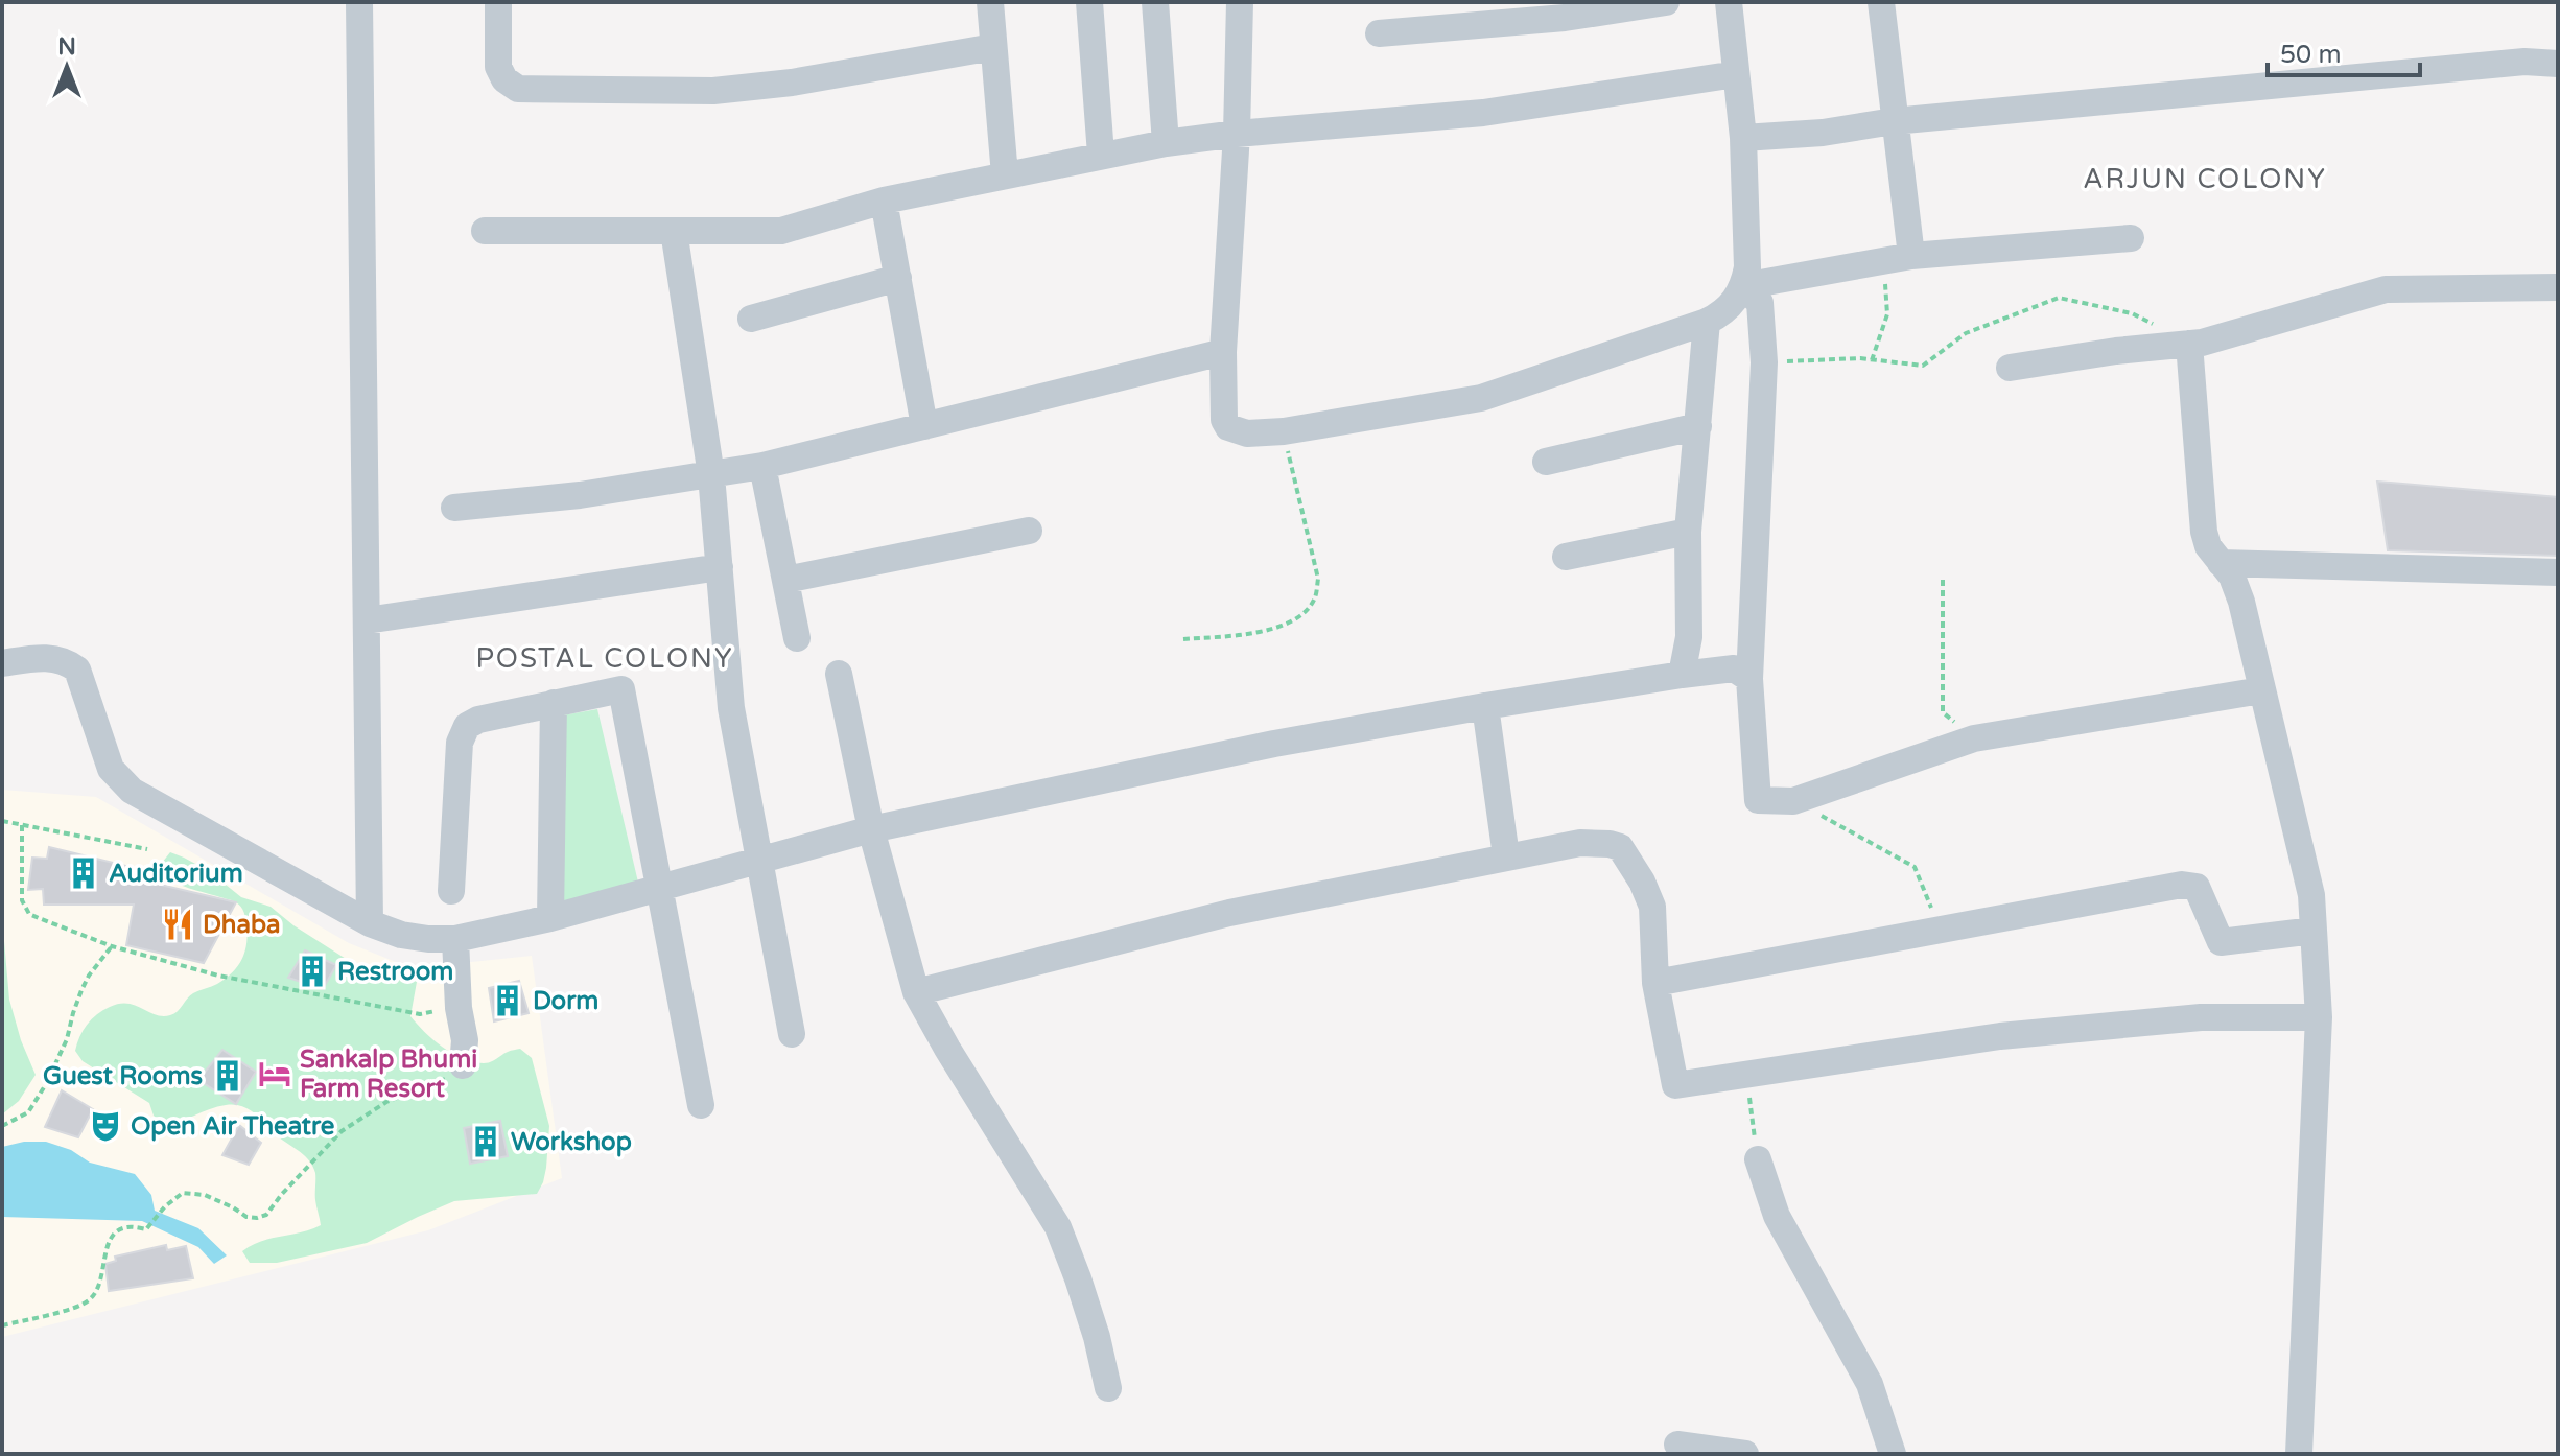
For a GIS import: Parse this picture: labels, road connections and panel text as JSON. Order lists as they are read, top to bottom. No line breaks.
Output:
{"districts":["ARJUN COLONY","POSTAL COLONY"],"places":{"building":["Auditorium","Restroom","Dorm","Guest Rooms","Workshop"],"restaurant":["Dhaba"],"hotel":["Sankalp Bhumi Farm Resort"],"theatre":["Open Air Theatre"]},"scale_bar":"50 m","north":"top"}
